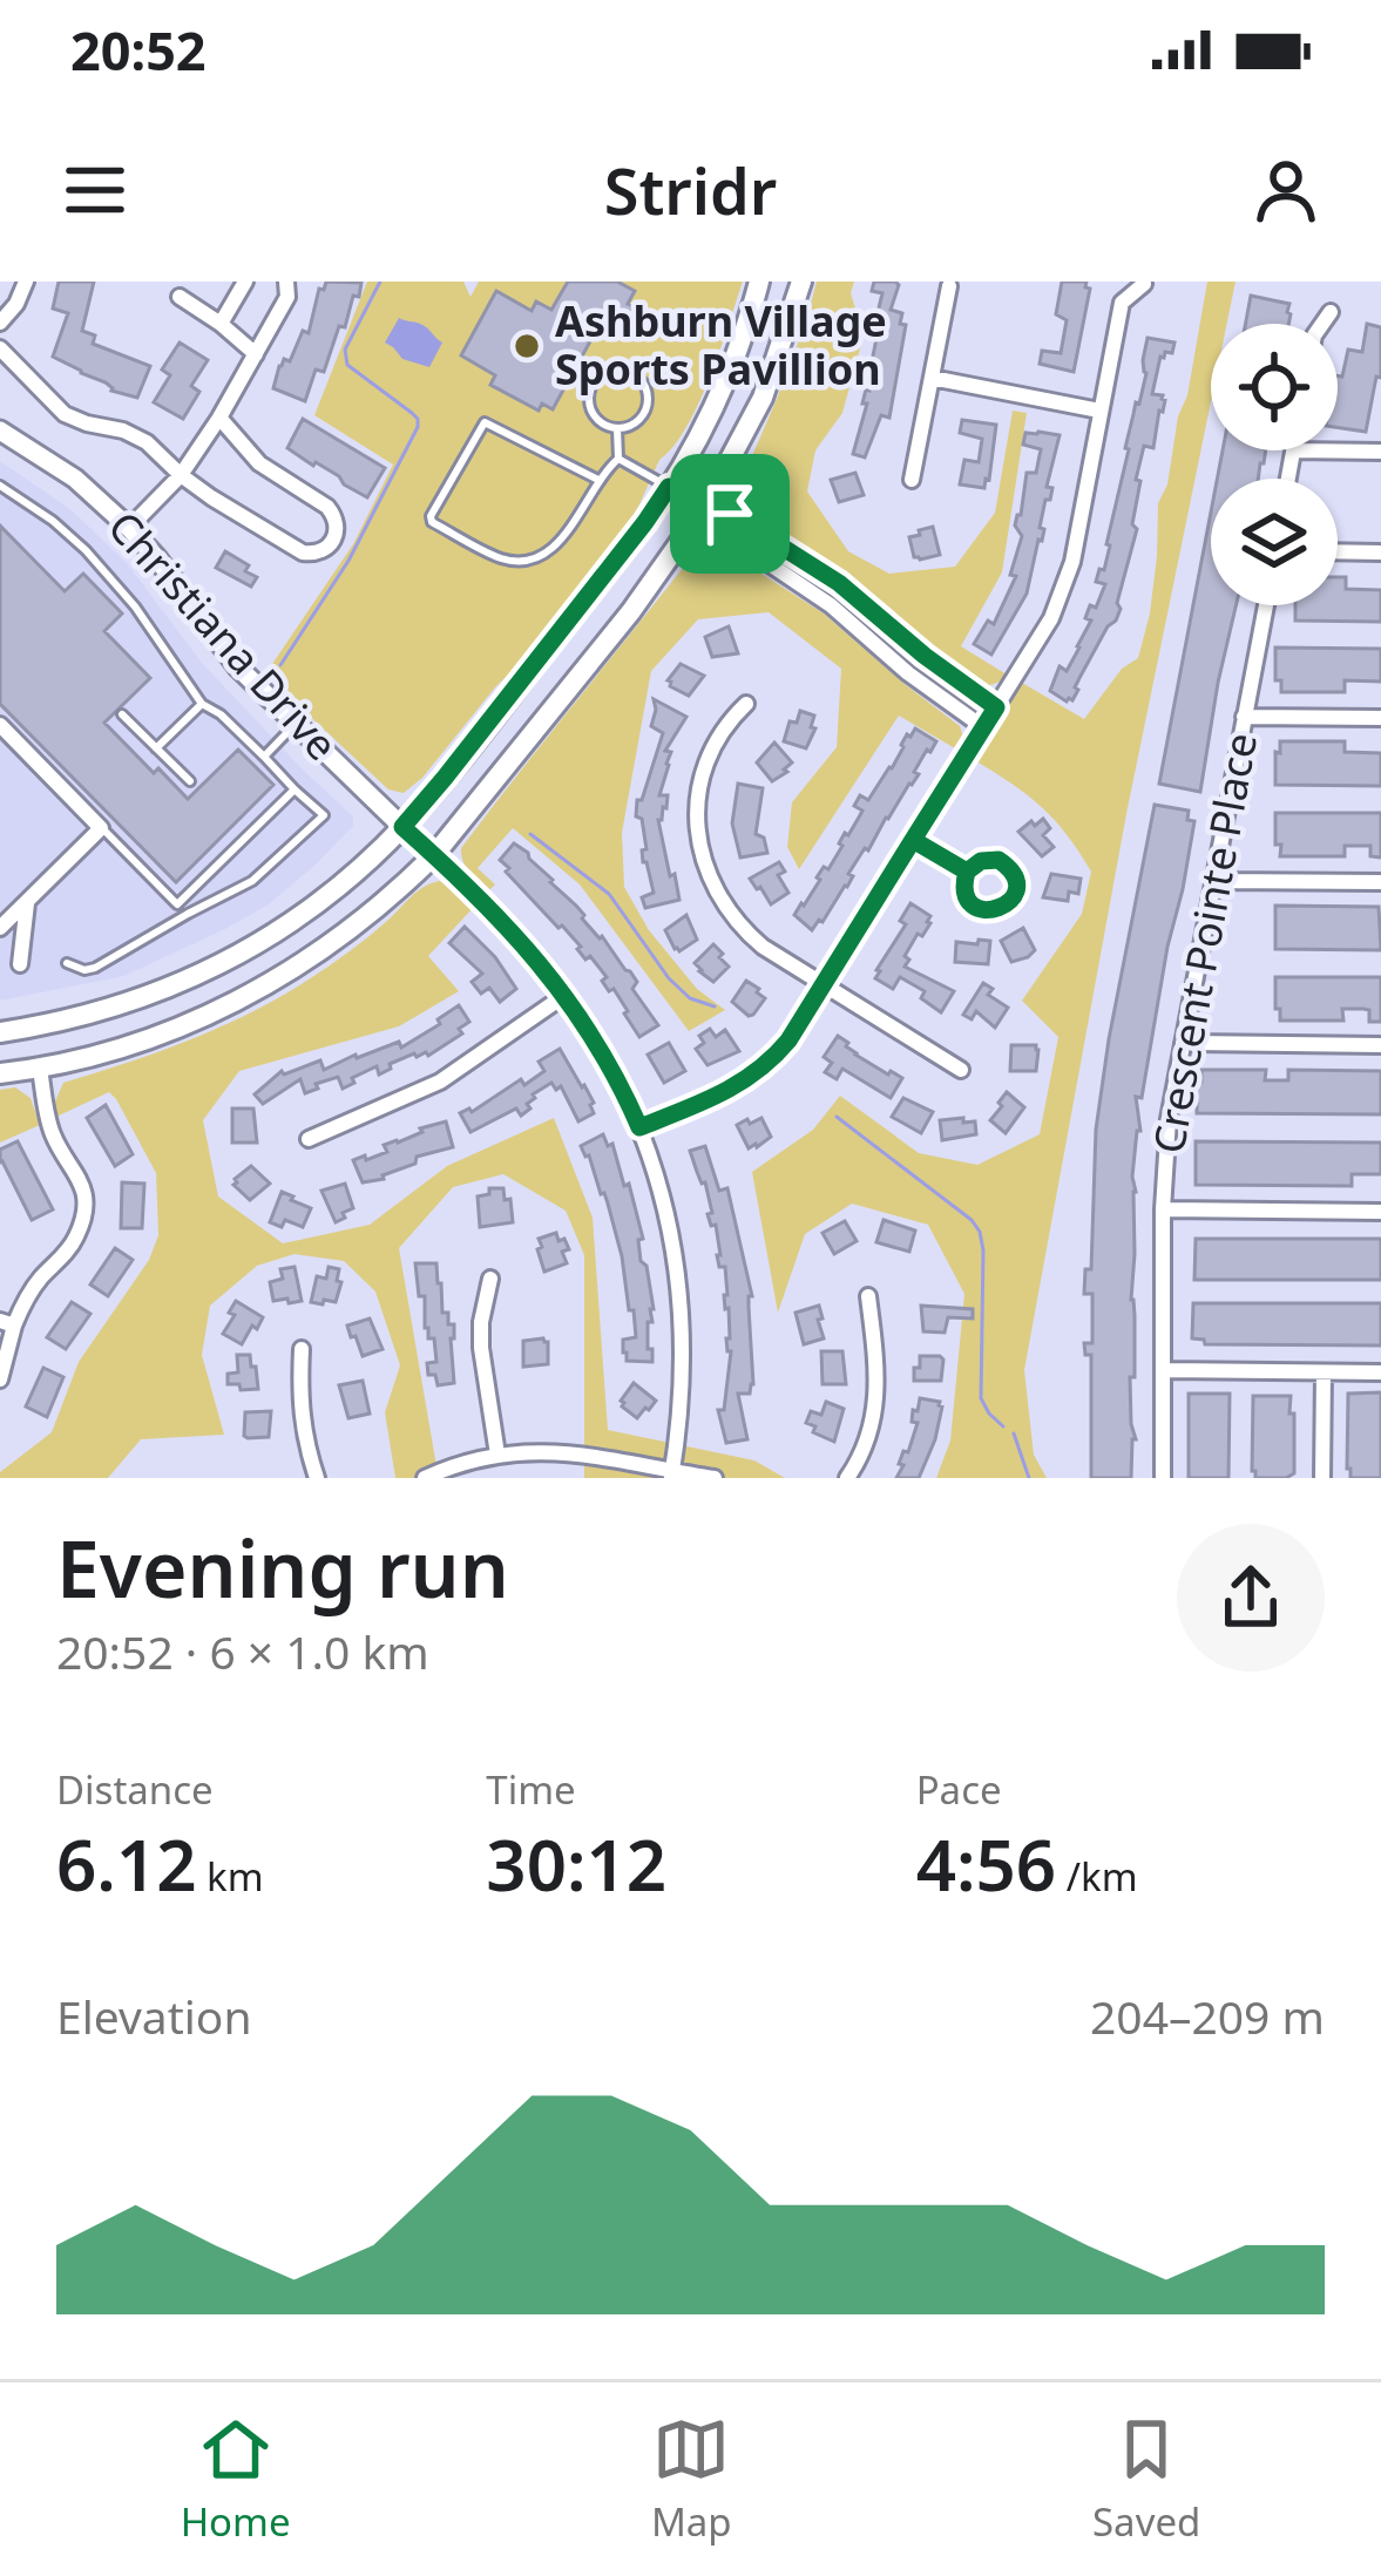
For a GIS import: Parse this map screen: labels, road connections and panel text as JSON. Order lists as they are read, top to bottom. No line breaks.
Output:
{"streets":{"street":["Christiana Drive","Crescent Pointe Place"]},"places":["Ashburn Village Sports Pavillion"],"page":{"status":"20:52","header":"Stridr","heading":["Evening run","20:52 · 6 × 1.0 km"],"stats":[["Distance","6.12 km"],["Time","30:12"],["Pace","4:56 /km"]],"chart":["Elevation","204–209 m"],"tabs":["Home","Map","Saved"]}}
